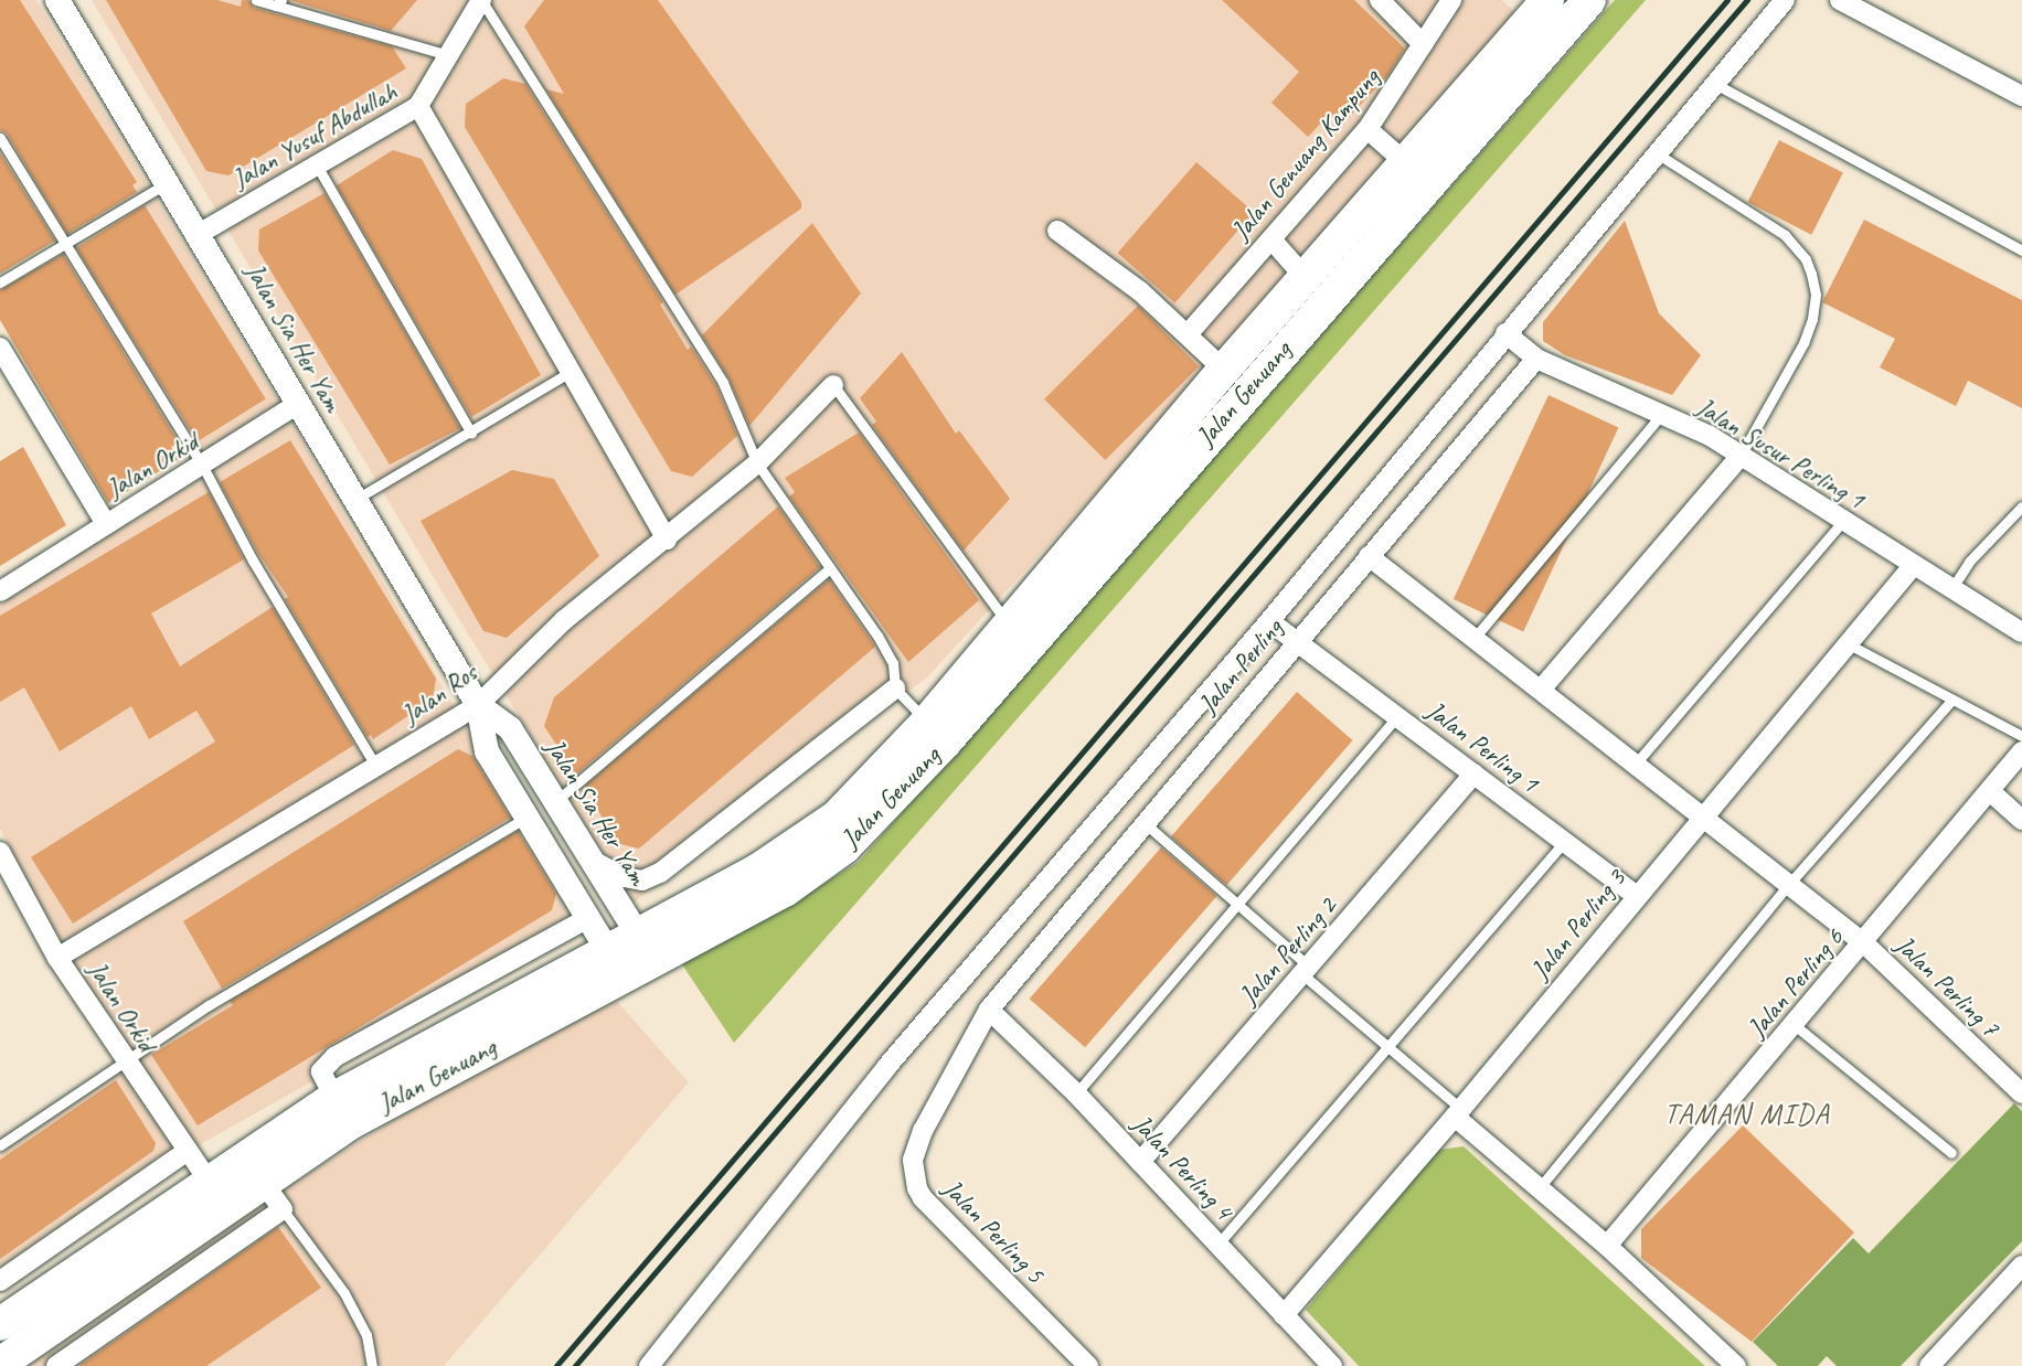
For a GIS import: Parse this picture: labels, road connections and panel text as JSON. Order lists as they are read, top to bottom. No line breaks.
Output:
{"streets":{"highway":["Jalan Genuang"],"street":["Jalan Yusuf Abdullah","Jalan Genuang Kampung","Jalan Sia Her Yam","Jalan Susur Perling 1","Jalan Orkid","Jalan Perling","Jalan Ros","Jalan Perling 1","Jalan Perling 3","Jalan Perling 2","Jalan Perling 6","Jalan Perling 7","Jalan Perling 4","Jalan Perling 5"]},"crossings":[["Jalan Yusuf Abdullah","Jalan Sia Her Yam"],["Jalan Sia Her Yam","Jalan Genuang"],["Jalan Sia Her Yam","Jalan Orkid"],["Jalan Sia Her Yam","Jalan Ros"],["Jalan Genuang","Jalan Orkid"],["Jalan Susur Perling 1","Jalan Perling"],["Jalan Susur Perling 1","Jalan Perling 3"],["Jalan Orkid","Jalan Ros"],["Jalan Perling","Jalan Perling 1"],["Jalan Perling","Jalan Perling 7"],["Jalan Perling","Jalan Perling 4"],["Jalan Perling","Jalan Perling 5"],["Jalan Perling 1","Jalan Perling 3"],["Jalan Perling 1","Jalan Perling 2"],["Jalan Perling 3","Jalan Perling 7"],["Jalan Perling 3","Jalan Perling 4"],["Jalan Perling 2","Jalan Perling 4"],["Jalan Perling 6","Jalan Perling 7"],["Jalan Perling 4","Jalan Perling 5"]],"districts":["TAMAN MIDA"]}
